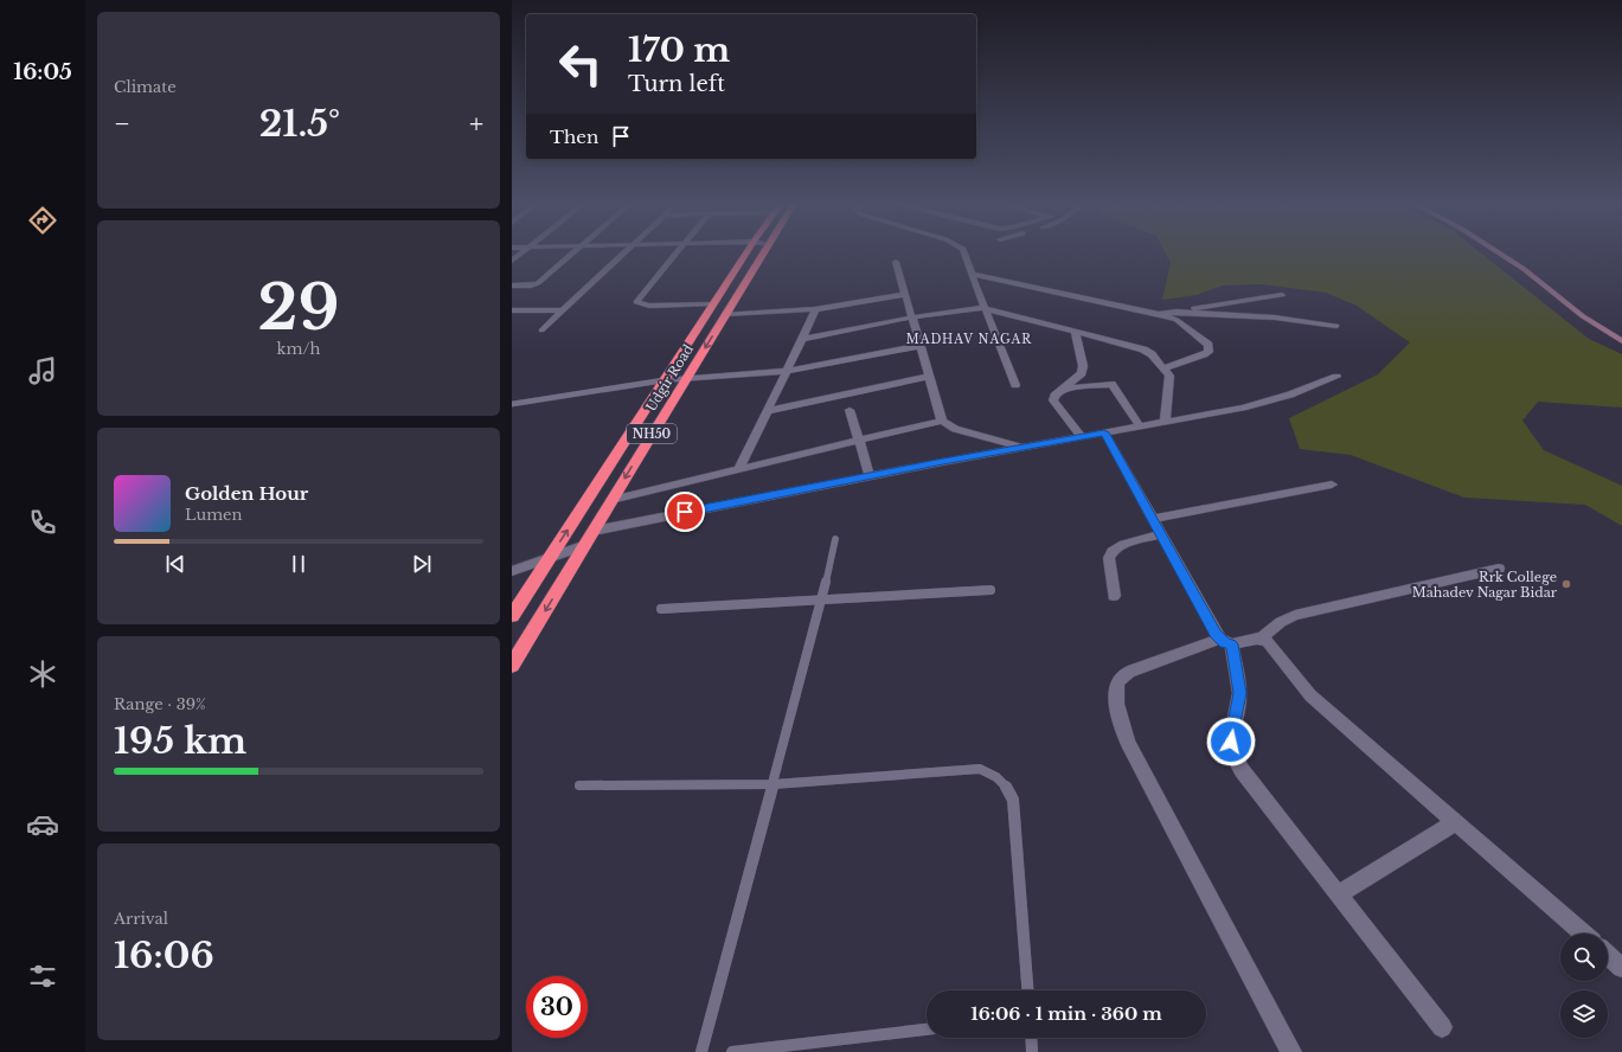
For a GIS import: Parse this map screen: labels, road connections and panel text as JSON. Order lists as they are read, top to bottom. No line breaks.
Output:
{"streets":{"highway":["Udgir Road","NH50"]},"districts":["MADHAV NAGAR"],"places":["Rrk College Mahadev Nagar Bidar"],"page":{"tabs":"16:05","tile":["Climate",["29","km/h"],["Range · 39%","195 km"],["Arrival","16:06"]],"turn":["170 m","Turn left"],"heat":["−","21.5°","+"],"then":"Then","song":["Golden Hour","Lumen"],"limit":"30","trip":"16:06 · 1 min · 360 m"}}
